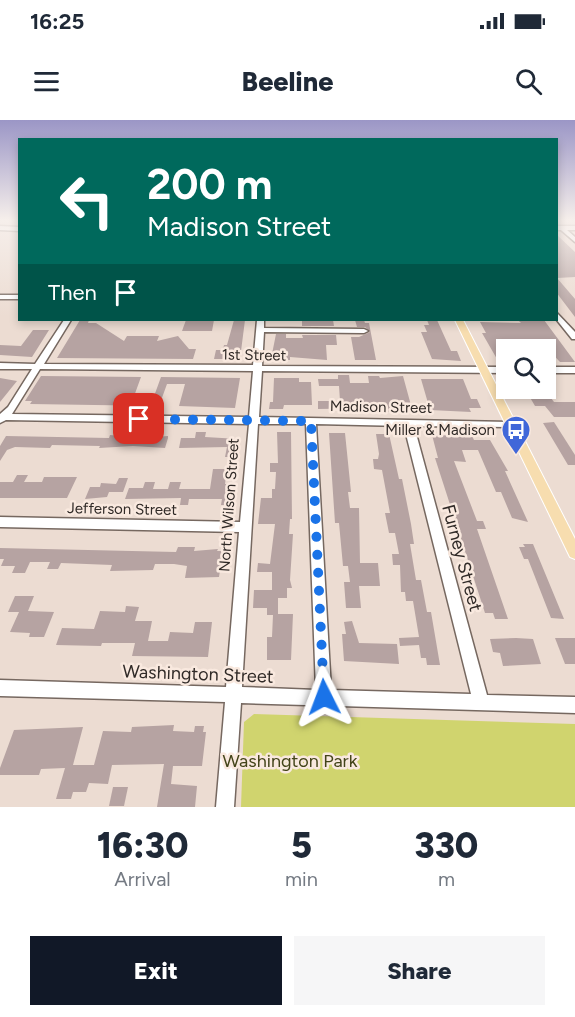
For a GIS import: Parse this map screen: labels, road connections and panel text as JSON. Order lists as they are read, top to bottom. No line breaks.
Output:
{"streets":{"street":["1st Street","Madison Street","North Wilson Street","Jefferson Street","Furney Street","Washington Street"]},"crossings":[["1st Street","North Wilson Street"],["Madison Street","North Wilson Street"],["Madison Street","Furney Street"],["North Wilson Street","Jefferson Street"],["North Wilson Street","Washington Street"],["Furney Street","Washington Street"]],"parks":["Washington Park"],"places":{"bus stop":["Miller & Madison"]},"page":{"status":"16:25","header":"Beeline","turn":["200 m","Madison Street"],"then":"Then","eta":["16:30","Arrival","5","min","330","m"],"buttons":["Exit","Share"]}}
